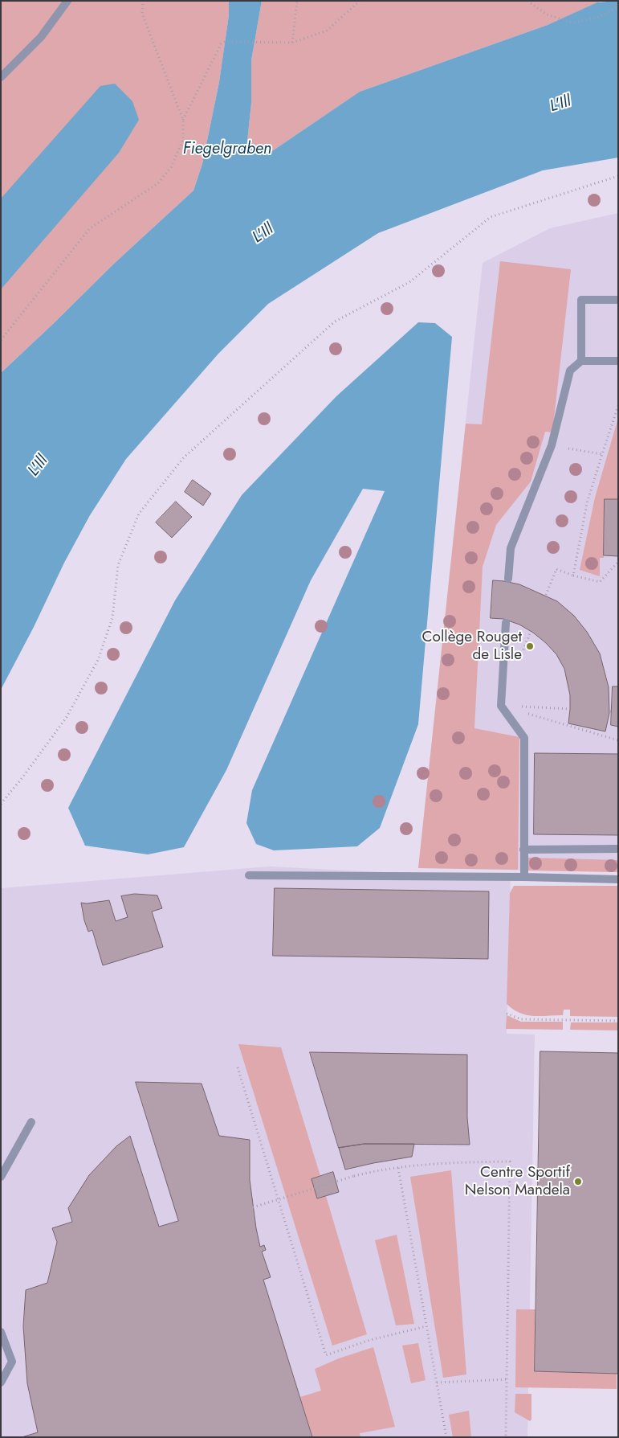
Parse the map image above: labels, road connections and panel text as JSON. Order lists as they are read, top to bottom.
{
  "water": ["L'Ill", "Fiegelgraben"],
  "places": ["Collège Rouget de Lisle", "Centre Sportif Nelson Mandela"]
}
